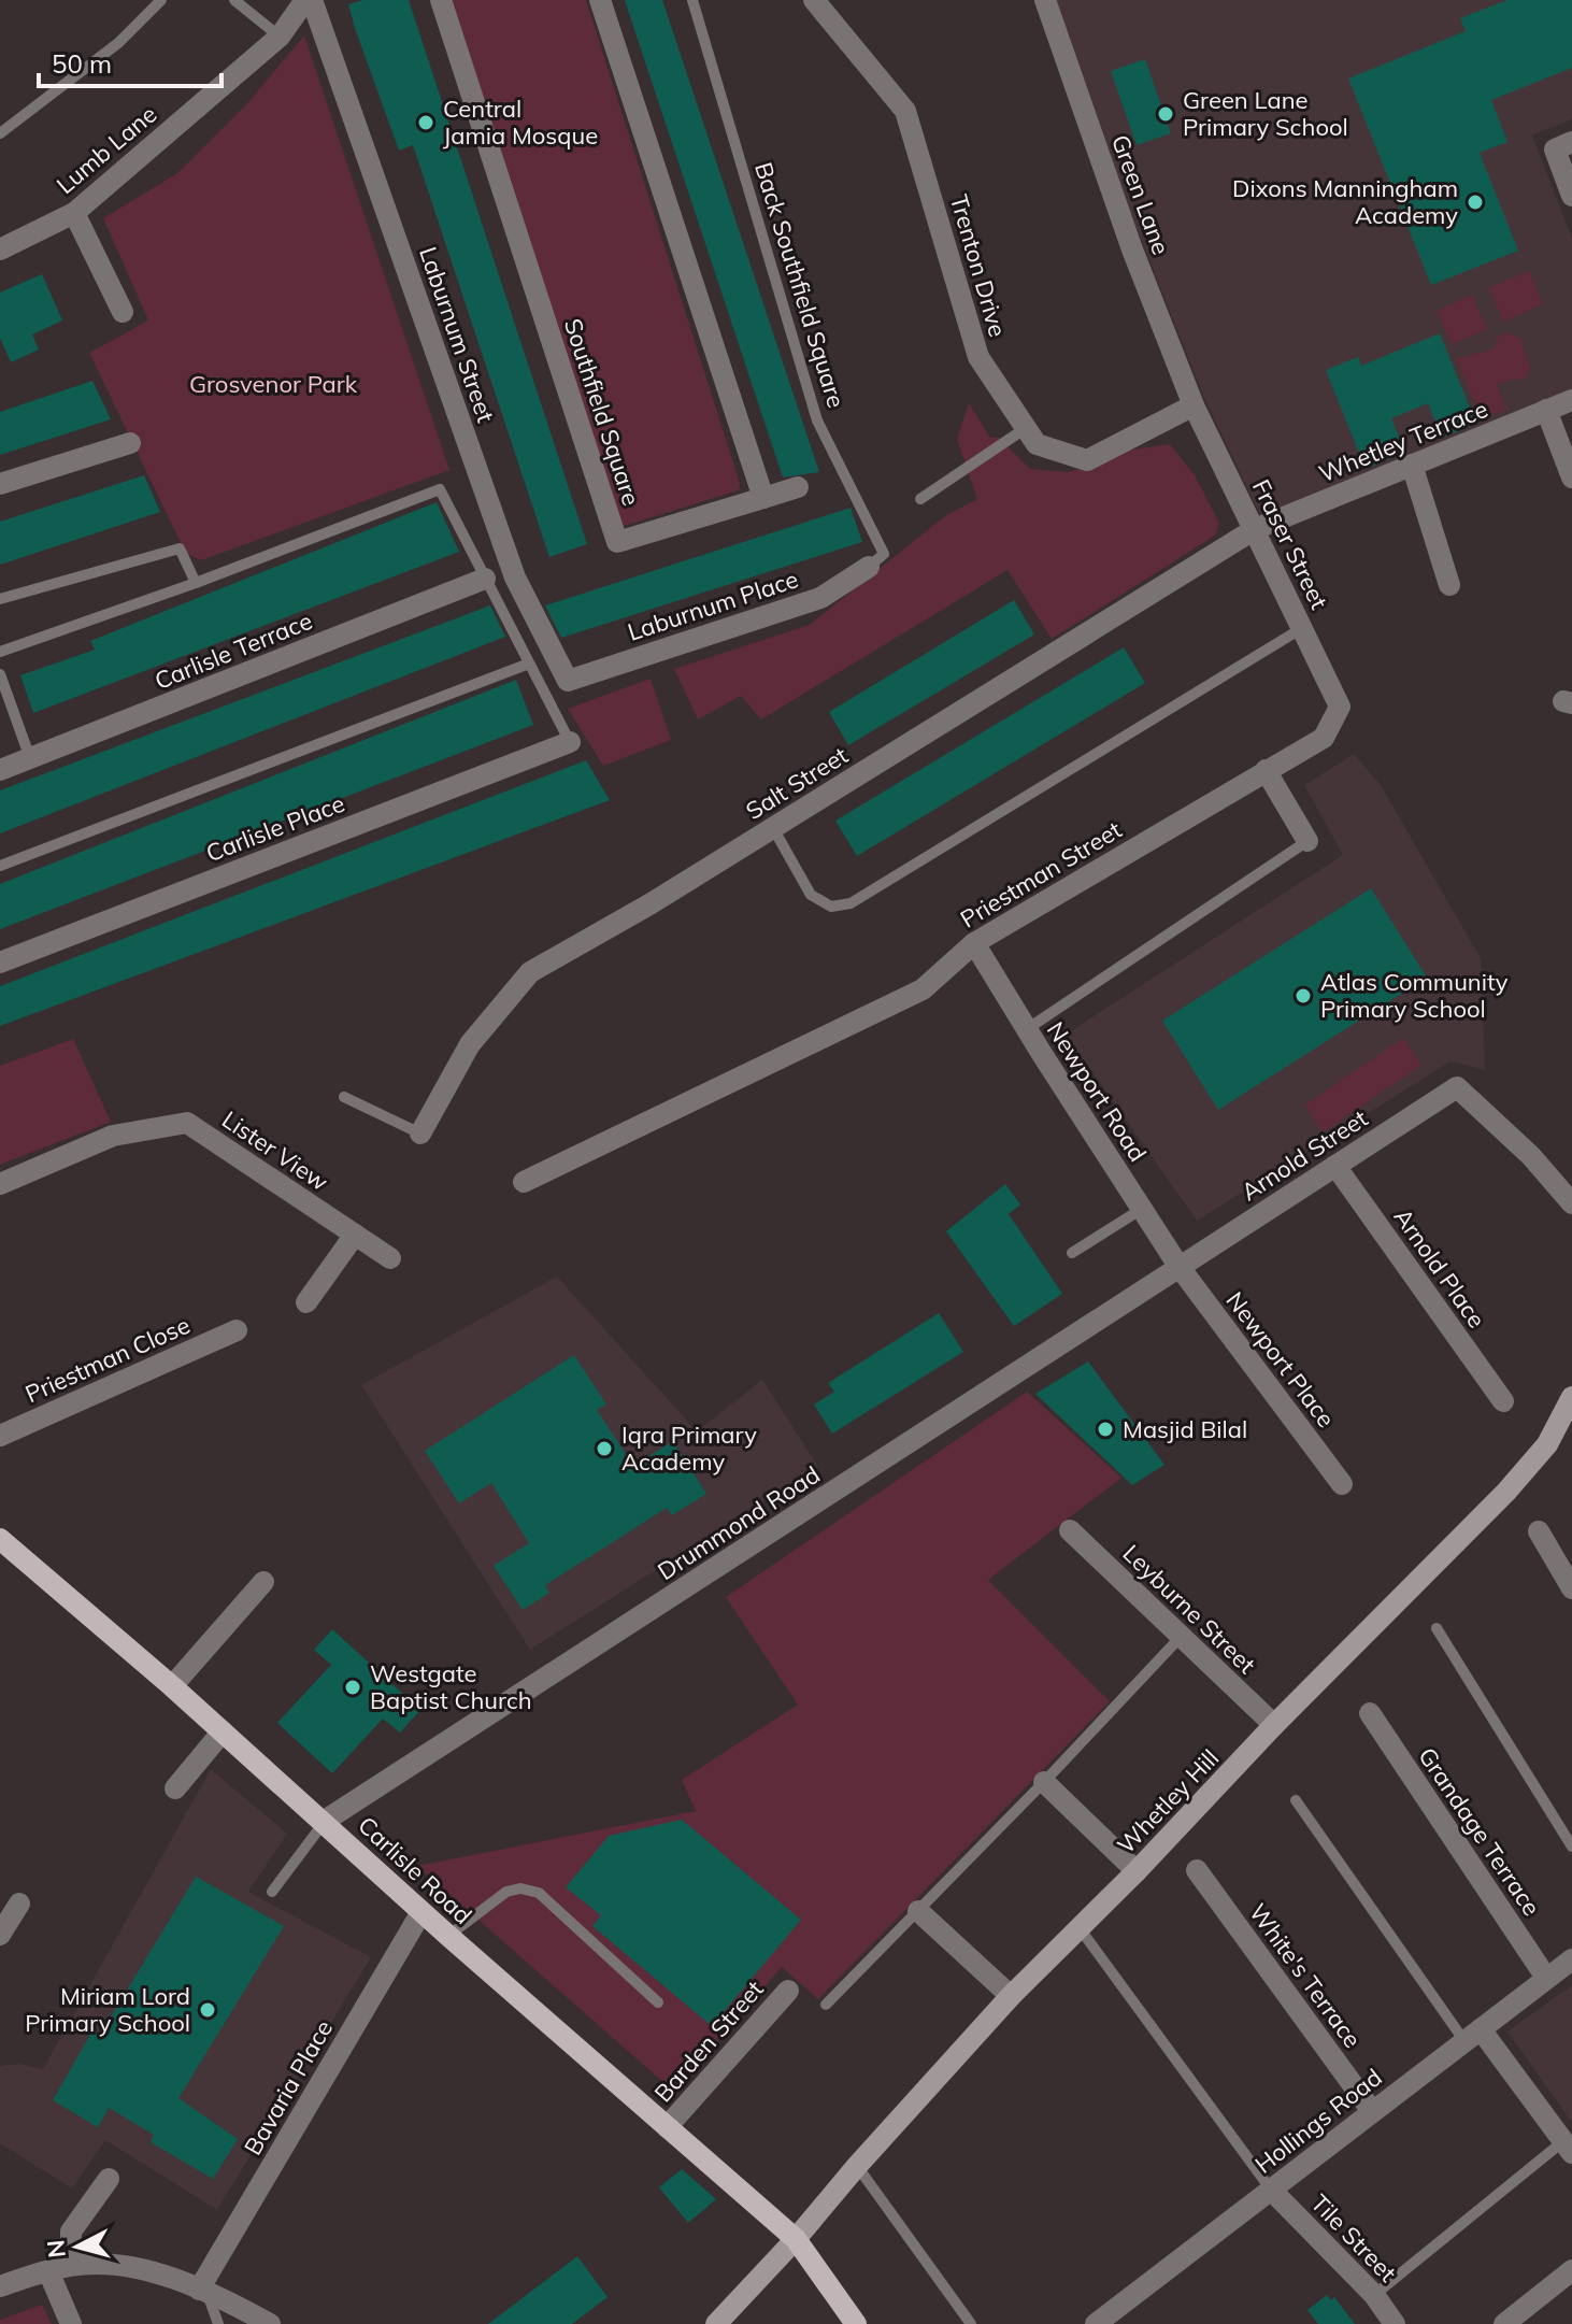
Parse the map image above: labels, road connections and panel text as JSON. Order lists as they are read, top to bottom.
{
  "streets": {
    "main road": ["Whetley Hill", "Carlisle Road"],
    "street": [
      "Lumb Lane",
      "Green Lane",
      "Trenton Drive",
      "Laburnum Street",
      "Southfield Square",
      "Whetley Terrace",
      "Fraser Street",
      "Laburnum Place",
      "Carlisle Terrace",
      "Salt Street",
      "Carlisle Place",
      "Priestman Street",
      "Newport Road",
      "Lister View",
      "Arnold Street",
      "Arnold Place",
      "Priestman Close",
      "Newport Place",
      "Drummond Road",
      "Leyburne Street",
      "Grandage Terrace",
      "White's Terrace",
      "Barden Street",
      "Bavaria Place",
      "Hollings Road",
      "Tile Street"
    ],
    "lane": ["Back Southfield Square"]
  },
  "crossings": [
    ["Lumb Lane", "Laburnum Street"],
    ["Green Lane", "Trenton Drive"],
    ["Green Lane", "Fraser Street"],
    ["Trenton Drive", "Fraser Street"],
    ["Back Southfield Square", "Laburnum Place"],
    ["Laburnum Street", "Laburnum Place"],
    ["Whetley Terrace", "Fraser Street"],
    ["Whetley Terrace", "Salt Street"],
    ["Fraser Street", "Salt Street"],
    ["Fraser Street", "Priestman Street"],
    ["Priestman Street", "Newport Road"],
    ["Newport Road", "Arnold Street"],
    ["Newport Road", "Newport Place"],
    ["Newport Road", "Drummond Road"],
    ["Arnold Street", "Arnold Place"],
    ["Arnold Street", "Newport Place"],
    ["Arnold Street", "Drummond Road"],
    ["Newport Place", "Drummond Road"],
    ["Drummond Road", "Carlisle Road"],
    ["Leyburne Street", "Whetley Hill"],
    ["Whetley Hill", "Carlisle Road"],
    ["Grandage Terrace", "Hollings Road"],
    ["Carlisle Road", "Barden Street"],
    ["Carlisle Road", "Bavaria Place"],
    ["White's Terrace", "Hollings Road"],
    ["Hollings Road", "Tile Street"]
  ],
  "parks": ["Grosvenor Park"],
  "places": [
    "Green Lane Primary School",
    "Central Jamia Mosque",
    "Dixons Manningham Academy",
    "Atlas Community Primary School",
    "Masjid Bilal",
    "Iqra Primary Academy",
    "Westgate Baptist Church",
    "Miriam Lord Primary School"
  ],
  "scale_bar": "50 m",
  "north": "left"
}
